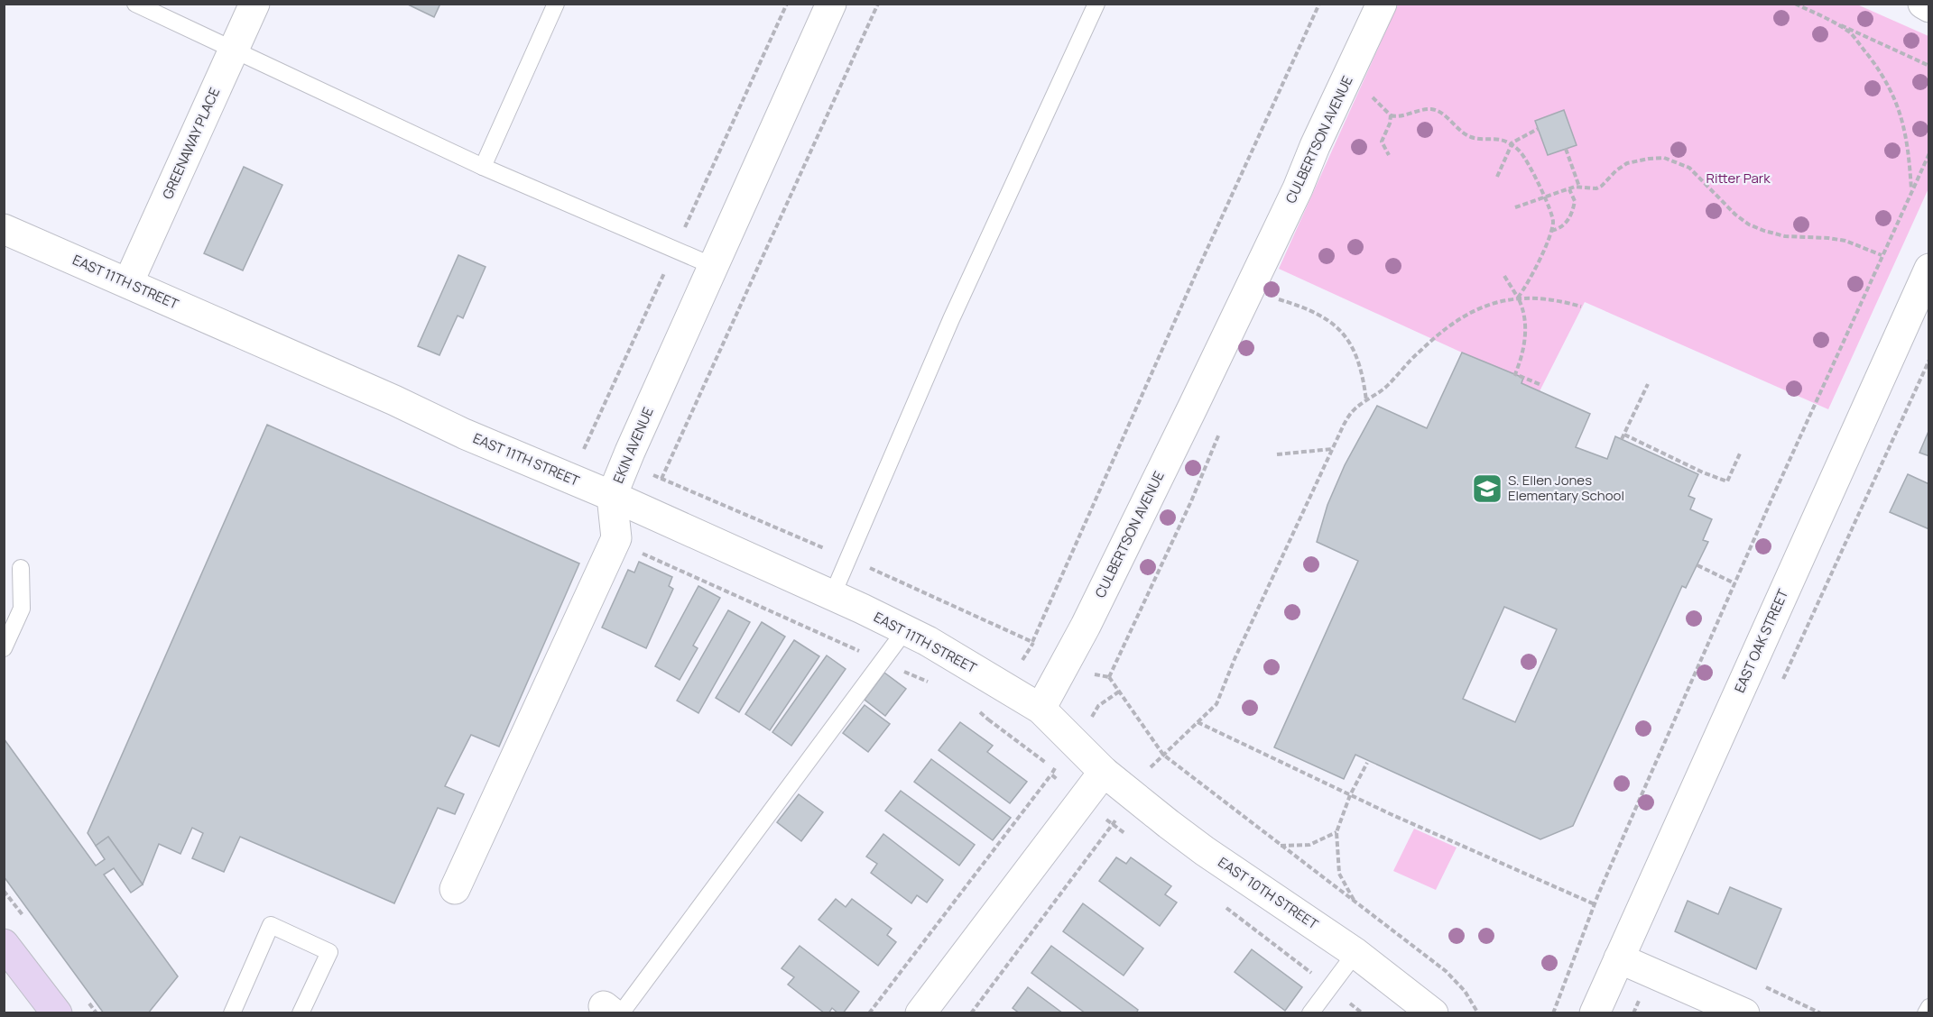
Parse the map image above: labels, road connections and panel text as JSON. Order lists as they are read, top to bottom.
{
  "streets": {
    "street": [
      "CULBERTSON AVENUE",
      "GREENAWAY PLACE",
      "EAST 11TH STREET",
      "EKIN AVENUE",
      "EAST OAK STREET",
      "EAST 10TH STREET"
    ]
  },
  "crossings": [
    ["CULBERTSON AVENUE", "EAST 11TH STREET"],
    ["GREENAWAY PLACE", "EAST 11TH STREET"],
    ["EAST 11TH STREET", "EKIN AVENUE"]
  ],
  "parks": ["Ritter Park"],
  "places": {
    "school or university": ["S. Ellen Jones Elementary School"]
  }
}
